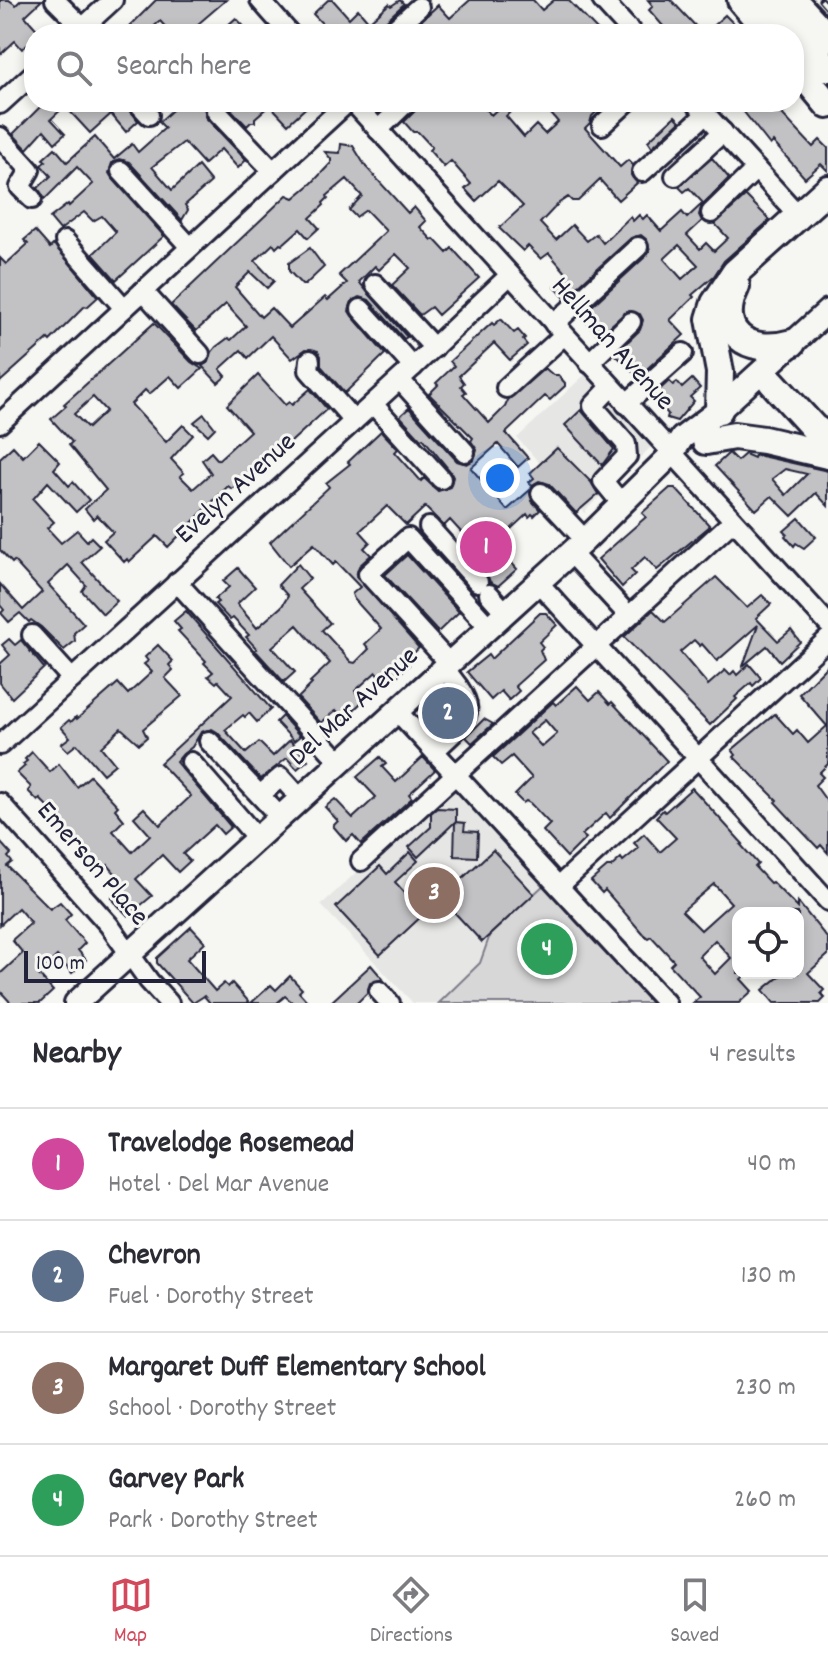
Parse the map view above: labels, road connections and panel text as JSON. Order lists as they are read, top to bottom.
{
  "streets": {
    "main road": ["Del Mar Avenue"],
    "street": ["Hellman Avenue", "Evelyn Avenue", "Emerson Place"]
  },
  "crossings": [
    ["Hellman Avenue", "Evelyn Avenue"],
    ["Hellman Avenue", "Del Mar Avenue"],
    ["Del Mar Avenue", "Emerson Place"]
  ],
  "scale_bar": "100 m",
  "page": {
    "search": "Search here",
    "pins": [
      "1",
      "2",
      "3",
      "4"
    ],
    "scale": "100 m",
    "heading": ["Nearby", "4 results"],
    "list": [
      {
        "mark": "1",
        "name": "Travelodge Rosemead",
        "note": "Hotel · Del Mar Avenue",
        "value": "40 m"
      },
      {
        "mark": "2",
        "name": "Chevron",
        "note": "Fuel · Dorothy Street",
        "value": "130 m"
      },
      {
        "mark": "3",
        "name": "Margaret Duff Elementary School",
        "note": "School · Dorothy Street",
        "value": "230 m"
      },
      {
        "mark": "4",
        "name": "Garvey Park",
        "note": "Park · Dorothy Street",
        "value": "260 m"
      }
    ],
    "nav": ["Map", "Directions", "Saved"]
  }
}
